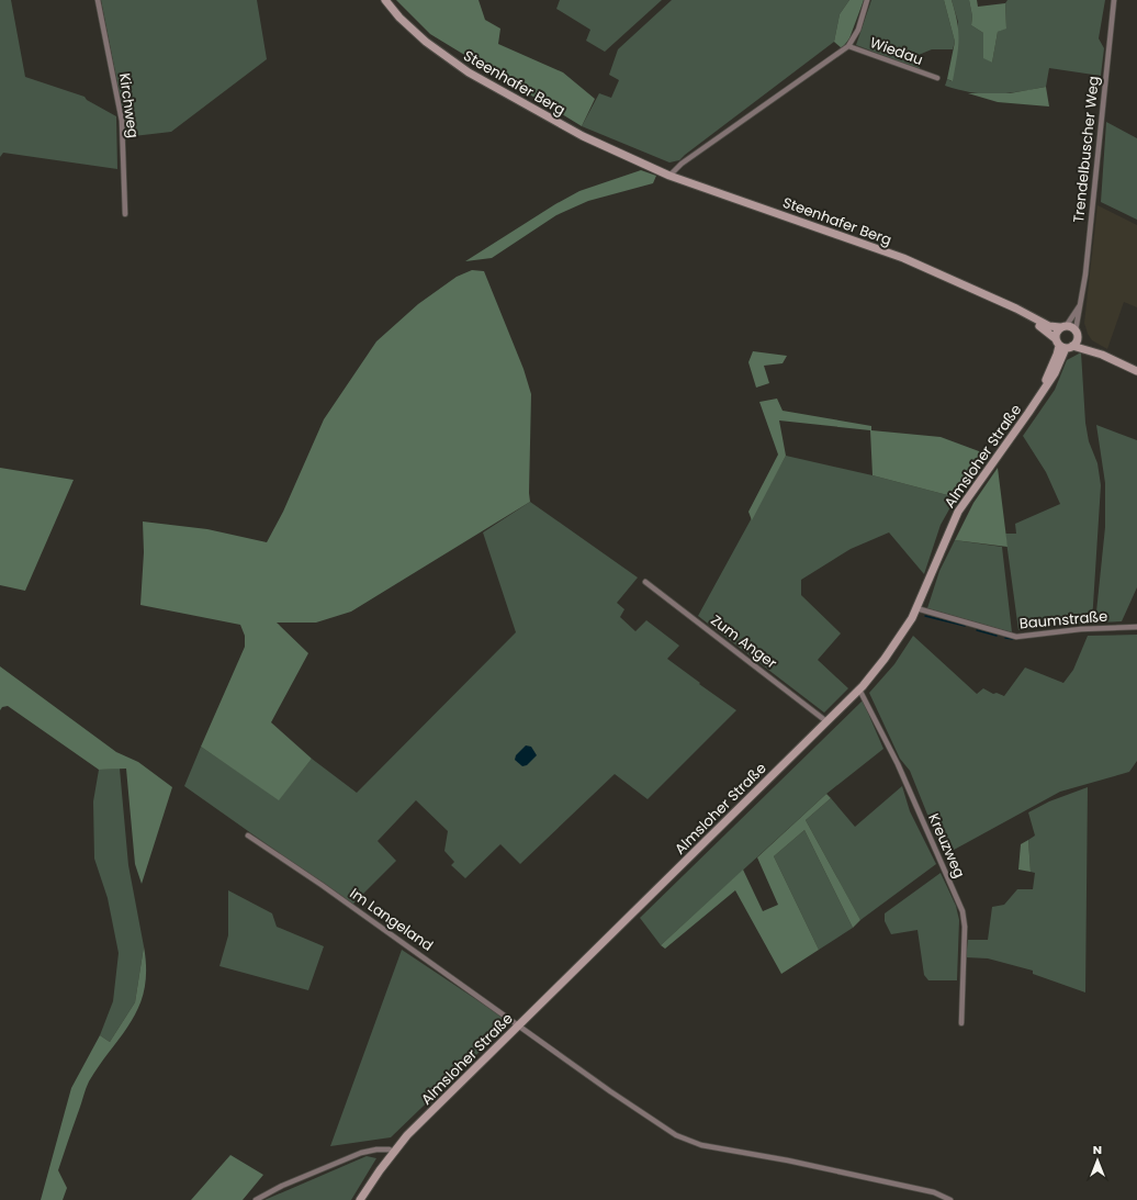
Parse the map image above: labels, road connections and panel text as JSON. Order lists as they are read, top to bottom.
{
  "streets": {
    "street": [
      "Wiedau",
      "Steenhafer Berg",
      "Kirchweg",
      "Trendelbuscher Weg",
      "Almsloher Straße",
      "Baumstraße",
      "Zum Anger",
      "Kreuzweg",
      "Im Langeland"
    ]
  },
  "crossings": [
    ["Steenhafer Berg", "Trendelbuscher Weg"],
    ["Steenhafer Berg", "Almsloher Straße"],
    ["Almsloher Straße", "Baumstraße"],
    ["Almsloher Straße", "Zum Anger"],
    ["Almsloher Straße", "Kreuzweg"],
    ["Almsloher Straße", "Im Langeland"]
  ],
  "north": "top"
}
